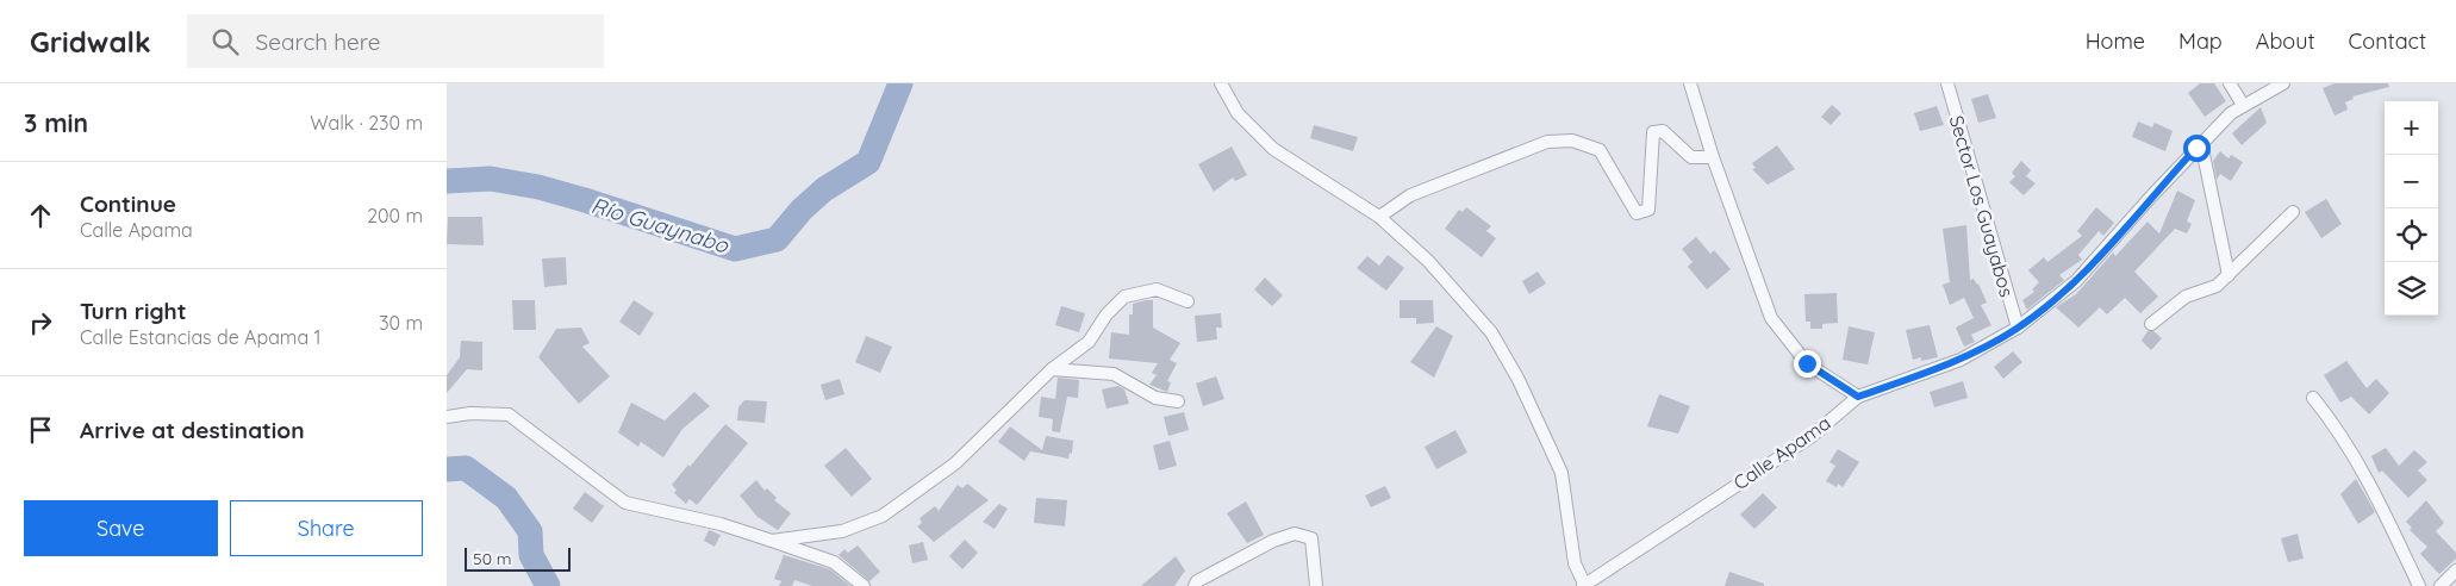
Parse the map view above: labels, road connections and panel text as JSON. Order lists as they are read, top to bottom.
{
  "streets": {
    "street": ["Sector Los Guayabos", "Calle Apama"]
  },
  "crossings": [
    ["Sector Los Guayabos", "Calle Apama"]
  ],
  "water": ["Río Guaynabo"],
  "scale_bar": "50 m",
  "page": {
    "header": "Gridwalk",
    "search": "Search here",
    "nav": [
      "Home",
      "Map",
      "About",
      "Contact"
    ],
    "heading": ["3 min", "Walk · 230 m"],
    "map_buttons": ["+", "−"],
    "list": [
      ["Continue", "Calle Apama", "200 m"],
      ["Turn right", "Calle Estancias de Apama 1", "30 m"],
      "Arrive at destination"
    ],
    "buttons": ["Save", "Share"],
    "scale": "50 m"
  }
}
